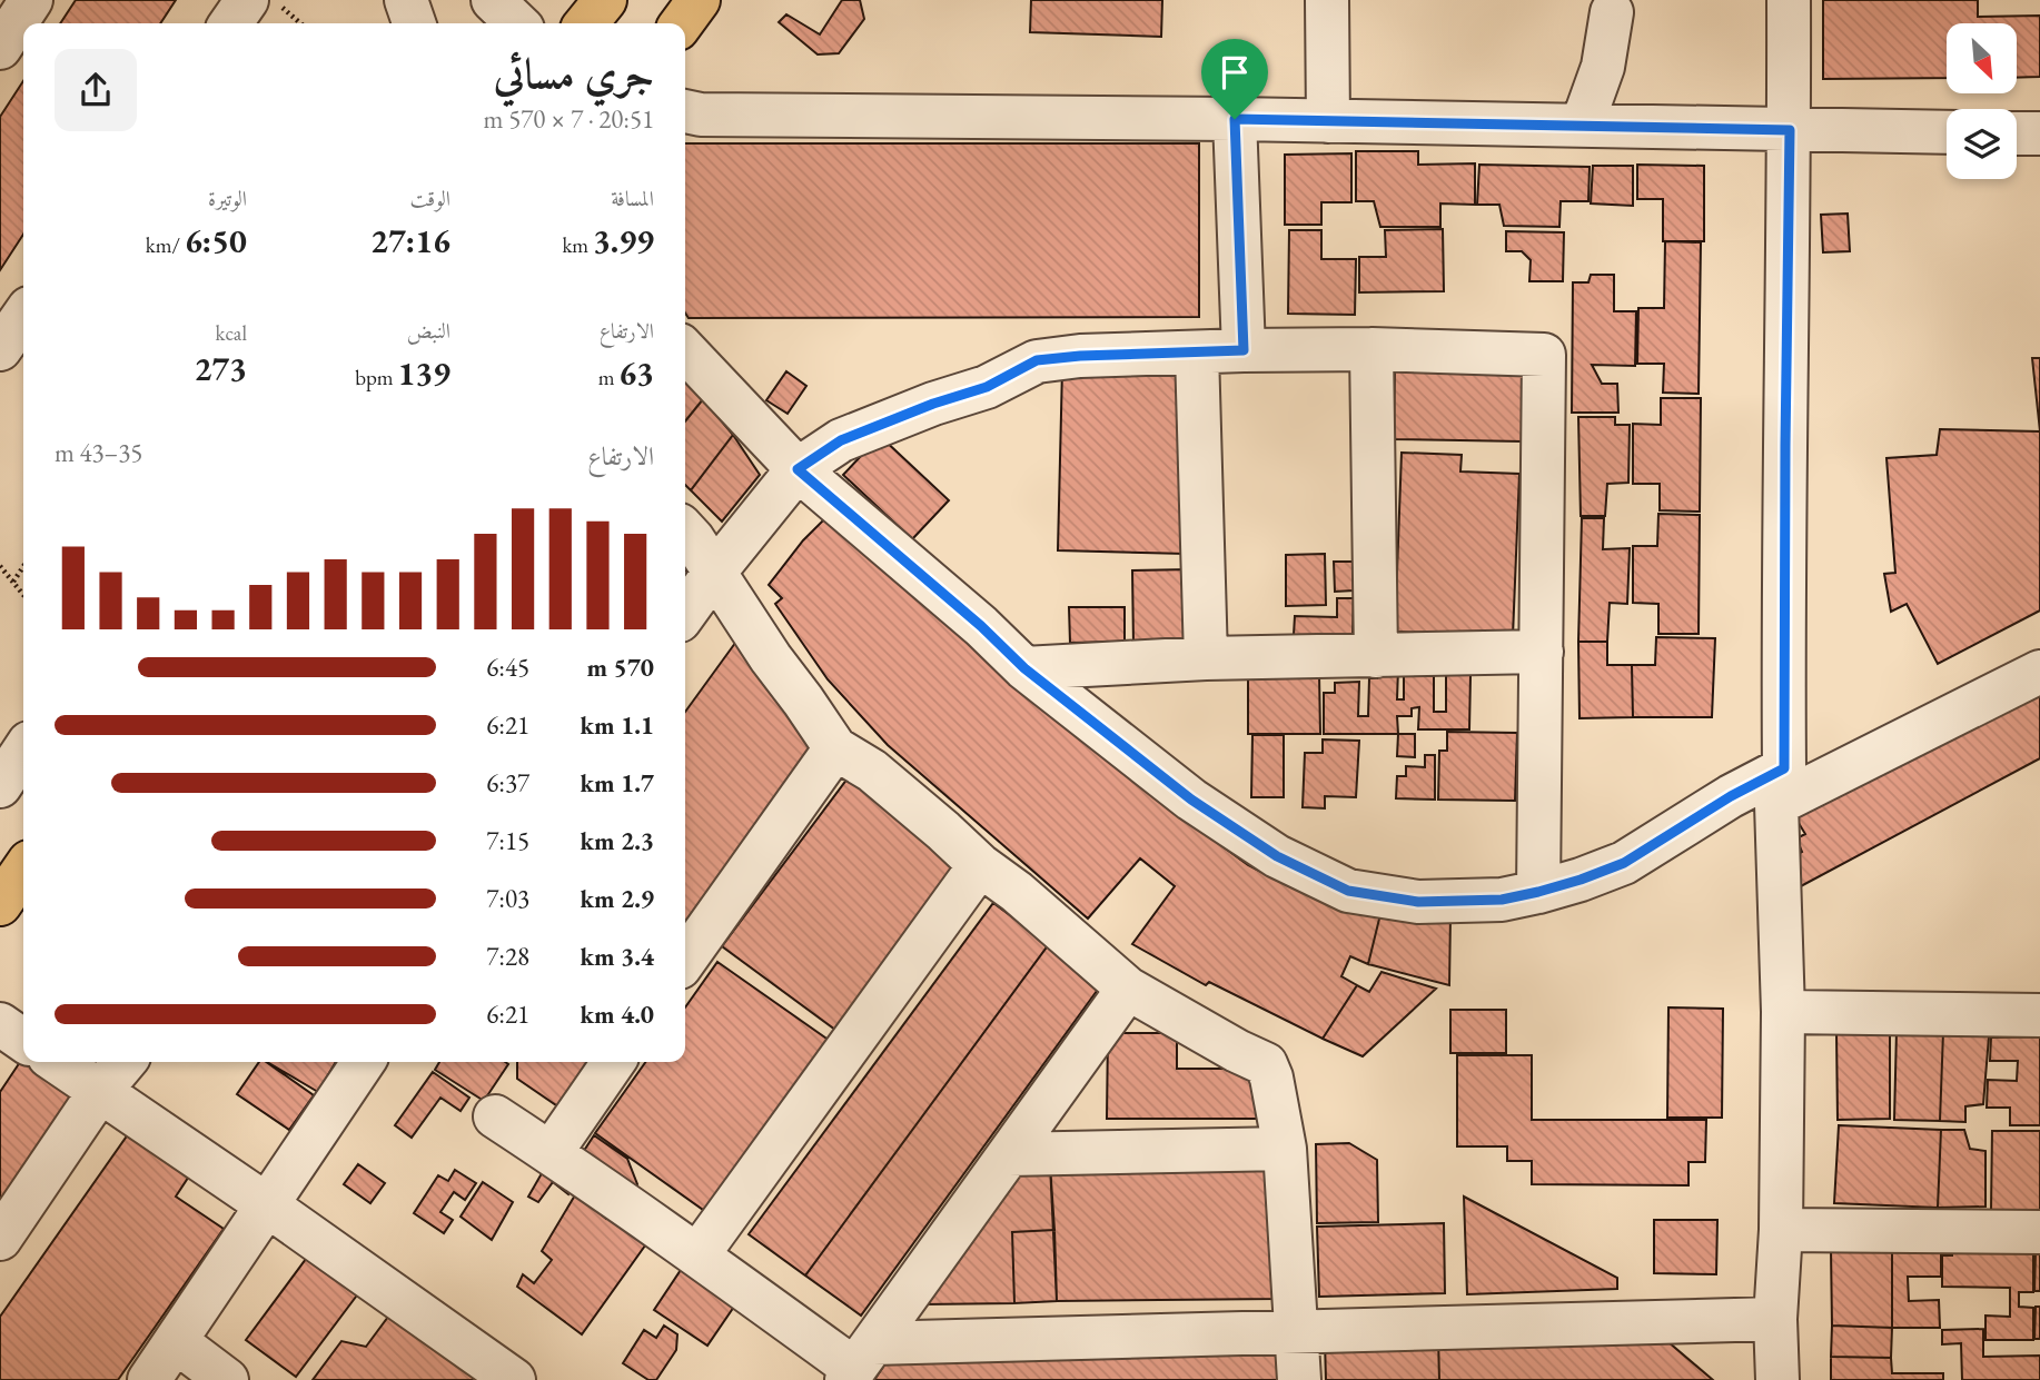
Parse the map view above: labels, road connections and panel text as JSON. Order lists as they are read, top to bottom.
{
  "north": "bottom right",
  "page": {
    "heading": ["جري مسائي", "20:51 · 7 × 570 m"],
    "stats": [
      ["المسافة", "3.99 km"],
      ["الوقت", "27:16"],
      ["الوتيرة", "6:50 /km"],
      ["الارتفاع", "63 m"],
      ["النبض", "139 bpm"],
      ["kcal", "273"]
    ],
    "chart": ["الارتفاع", "35–43 m"],
    "list": [
      {
        "name": "570 m",
        "note": "6:45"
      },
      {
        "name": "1.1 km",
        "note": "6:21"
      },
      {
        "name": "1.7 km",
        "note": "6:37"
      },
      {
        "name": "2.3 km",
        "note": "7:15"
      },
      {
        "name": "2.9 km",
        "note": "7:03"
      },
      {
        "name": "3.4 km",
        "note": "7:28"
      },
      {
        "name": "4.0 km",
        "note": "6:21"
      }
    ]
  }
}
